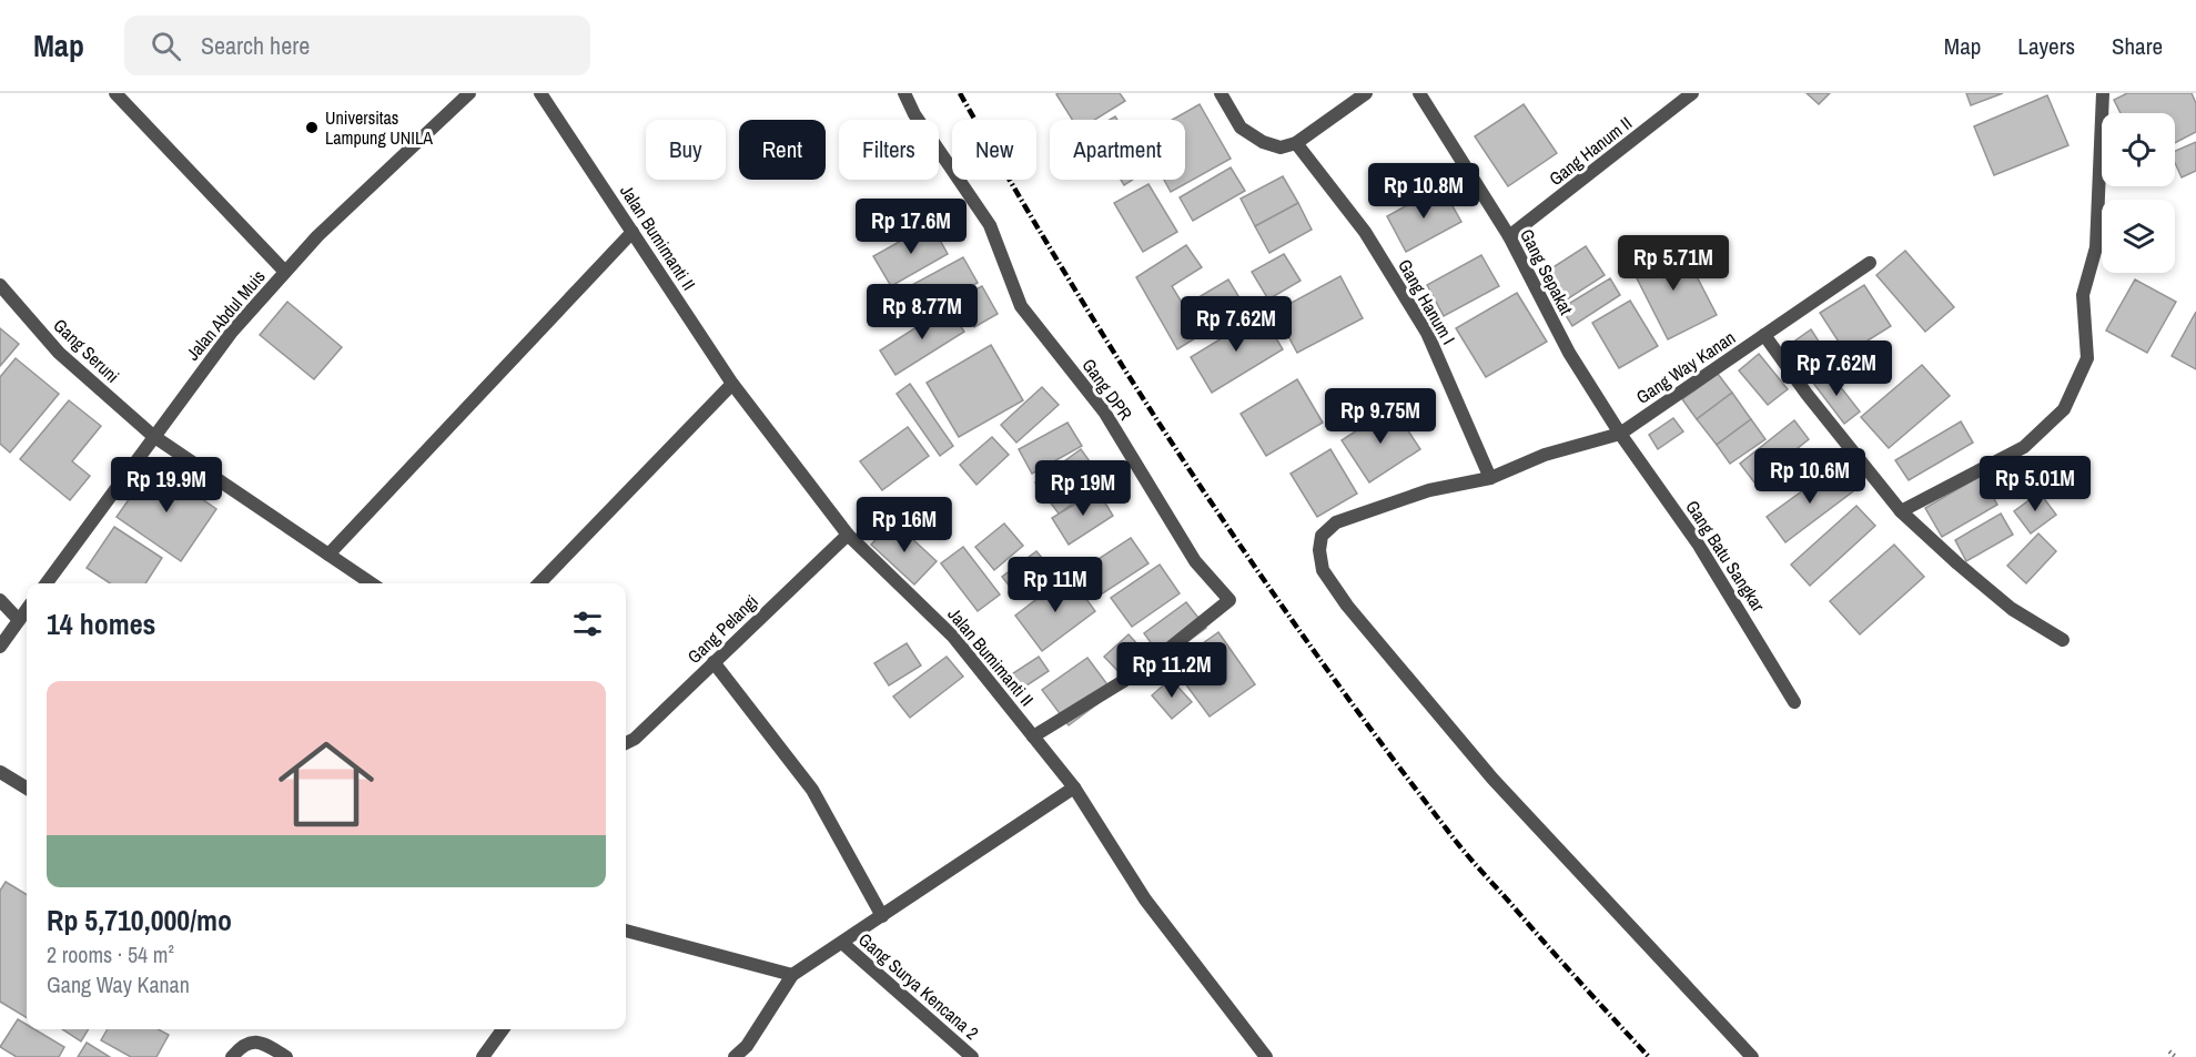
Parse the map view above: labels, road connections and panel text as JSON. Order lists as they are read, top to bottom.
{
  "streets": {
    "street": [
      "Gang Hanum II",
      "Jalan Bumimanti II",
      "Gang Sepakat",
      "Gang Hanum I",
      "Jalan Abdul Muis",
      "Gang Seruni",
      "Gang Way Kanan",
      "Gang DPR",
      "Gang Batu Sangkar",
      "Gang Pelangi",
      "Gang Surya Kencana 2"
    ]
  },
  "crossings": [
    ["Gang Hanum II", "Gang Sepakat"],
    ["Jalan Bumimanti II", "Gang DPR"],
    ["Jalan Bumimanti II", "Gang Pelangi"],
    ["Gang Sepakat", "Gang Way Kanan"],
    ["Gang Sepakat", "Gang Batu Sangkar"],
    ["Gang Hanum I", "Gang Way Kanan"],
    ["Jalan Abdul Muis", "Gang Seruni"],
    ["Gang Way Kanan", "Gang Batu Sangkar"]
  ],
  "places": ["Universitas Lampung UNILA"],
  "page": {
    "header": "Map",
    "search": "Search here",
    "nav": ["Map", "Layers", "Share"],
    "chip": [
      "Buy",
      "Rent",
      "Filters",
      "New",
      "Apartment"
    ],
    "price": [
      "Rp 10.8M",
      "Rp 17.6M",
      "Rp 5.71M",
      "Rp 8.77M",
      "Rp 7.62M",
      "Rp 7.62M",
      "Rp 9.75M",
      "Rp 10.6M",
      "Rp 5.01M",
      "Rp 19.9M",
      "Rp 19M",
      "Rp 16M",
      "Rp 11M",
      "Rp 11.2M"
    ],
    "heading": "14 homes",
    "list": [
      {
        "name": "Rp 5,710,000/mo",
        "note": "2 rooms · 54 m² · Gang Way Kanan"
      }
    ]
  }
}
